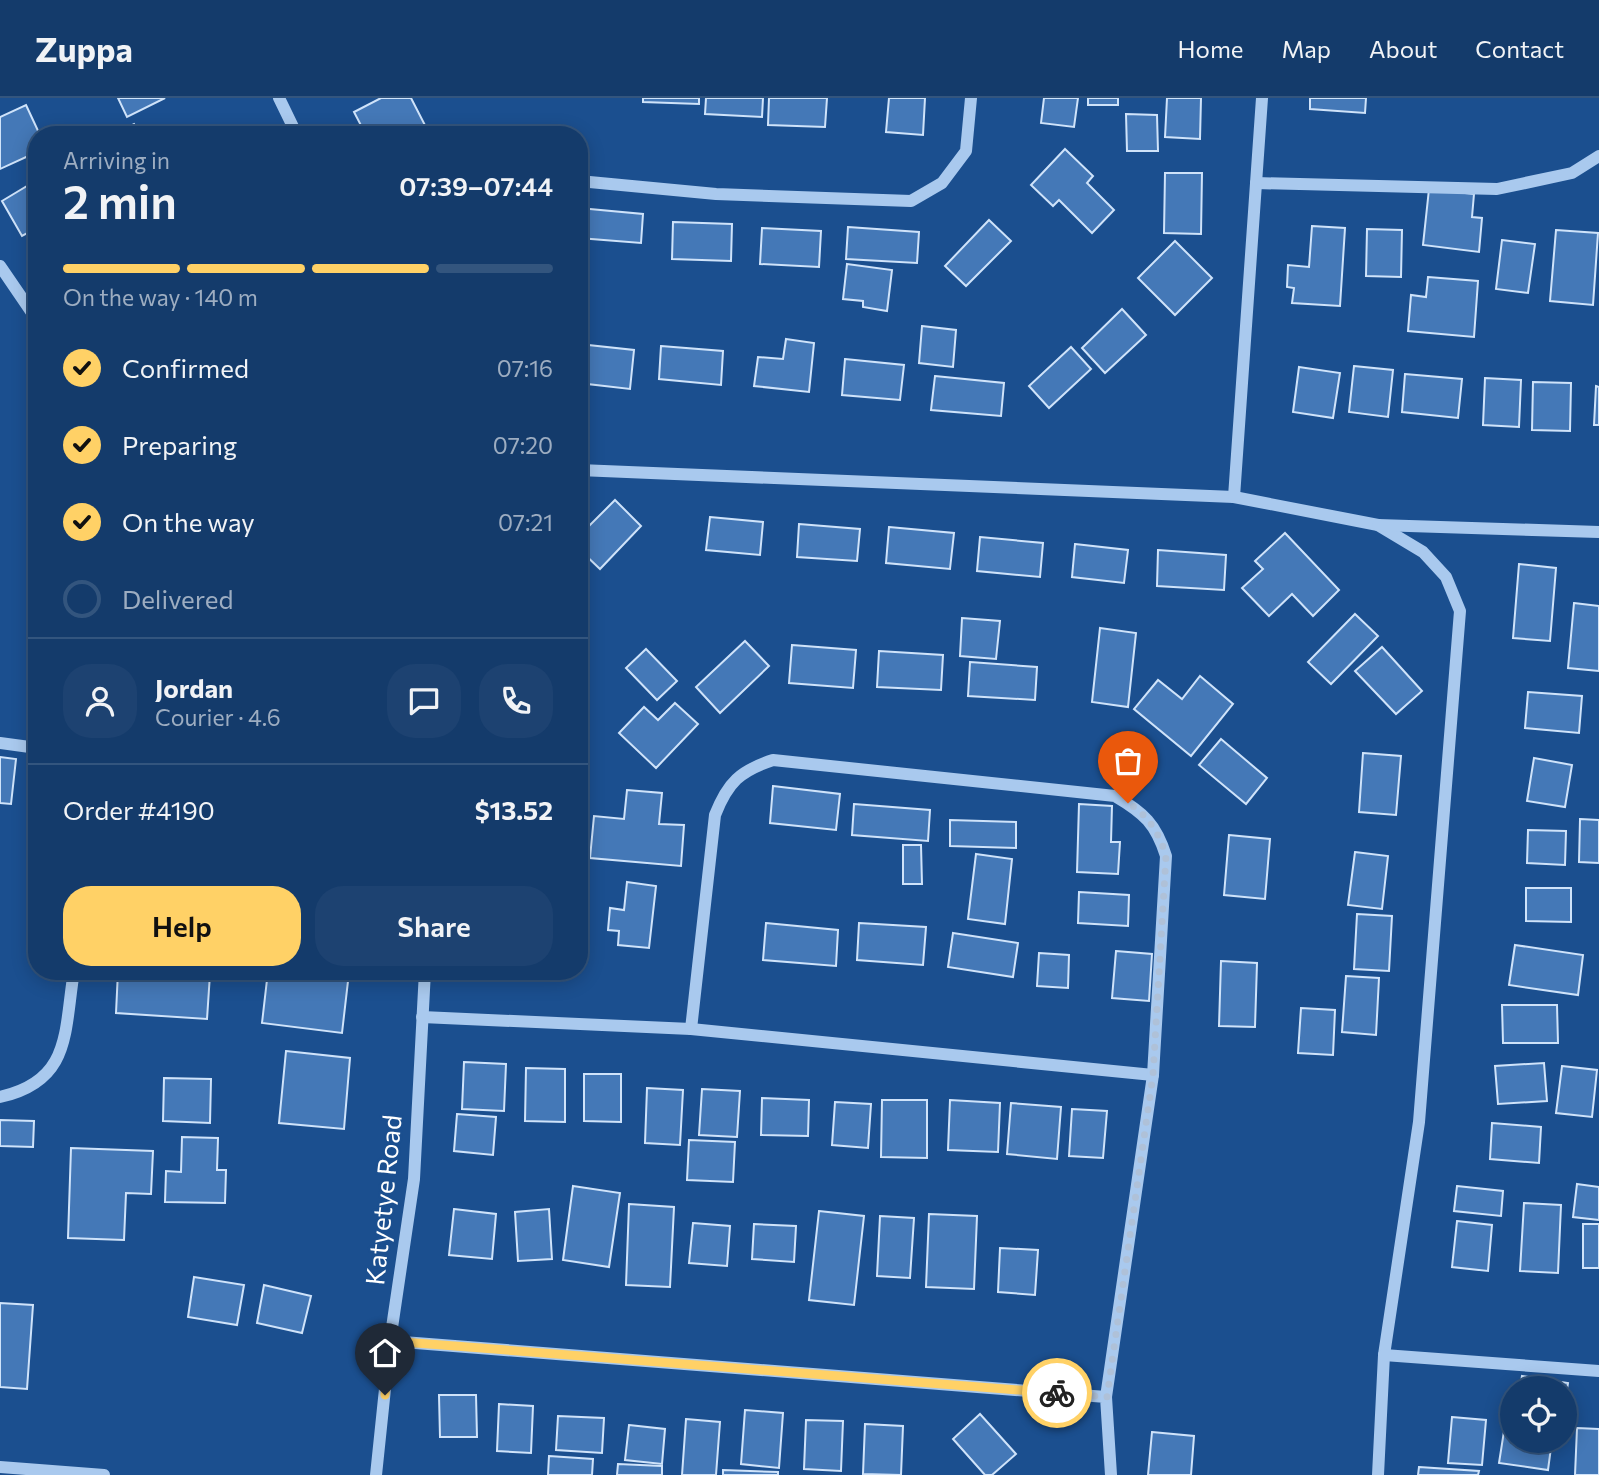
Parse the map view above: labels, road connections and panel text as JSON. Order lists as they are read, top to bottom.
{
  "streets": {
    "street": ["Katyetye Road"]
  },
  "page": {
    "header": "Zuppa",
    "nav": [
      "Home",
      "Map",
      "About",
      "Contact"
    ],
    "heading": ["2 min", "Arriving in", "07:39–07:44"],
    "panel": [
      "Jordan",
      "Courier · 4.6",
      "Order #4190",
      "$13.52"
    ],
    "bar": "On the way · 140 m",
    "list": [
      ["Confirmed", "07:16"],
      ["Preparing", "07:20"],
      ["On the way", "07:21"],
      "Delivered"
    ],
    "buttons": ["Help", "Share"]
  }
}
